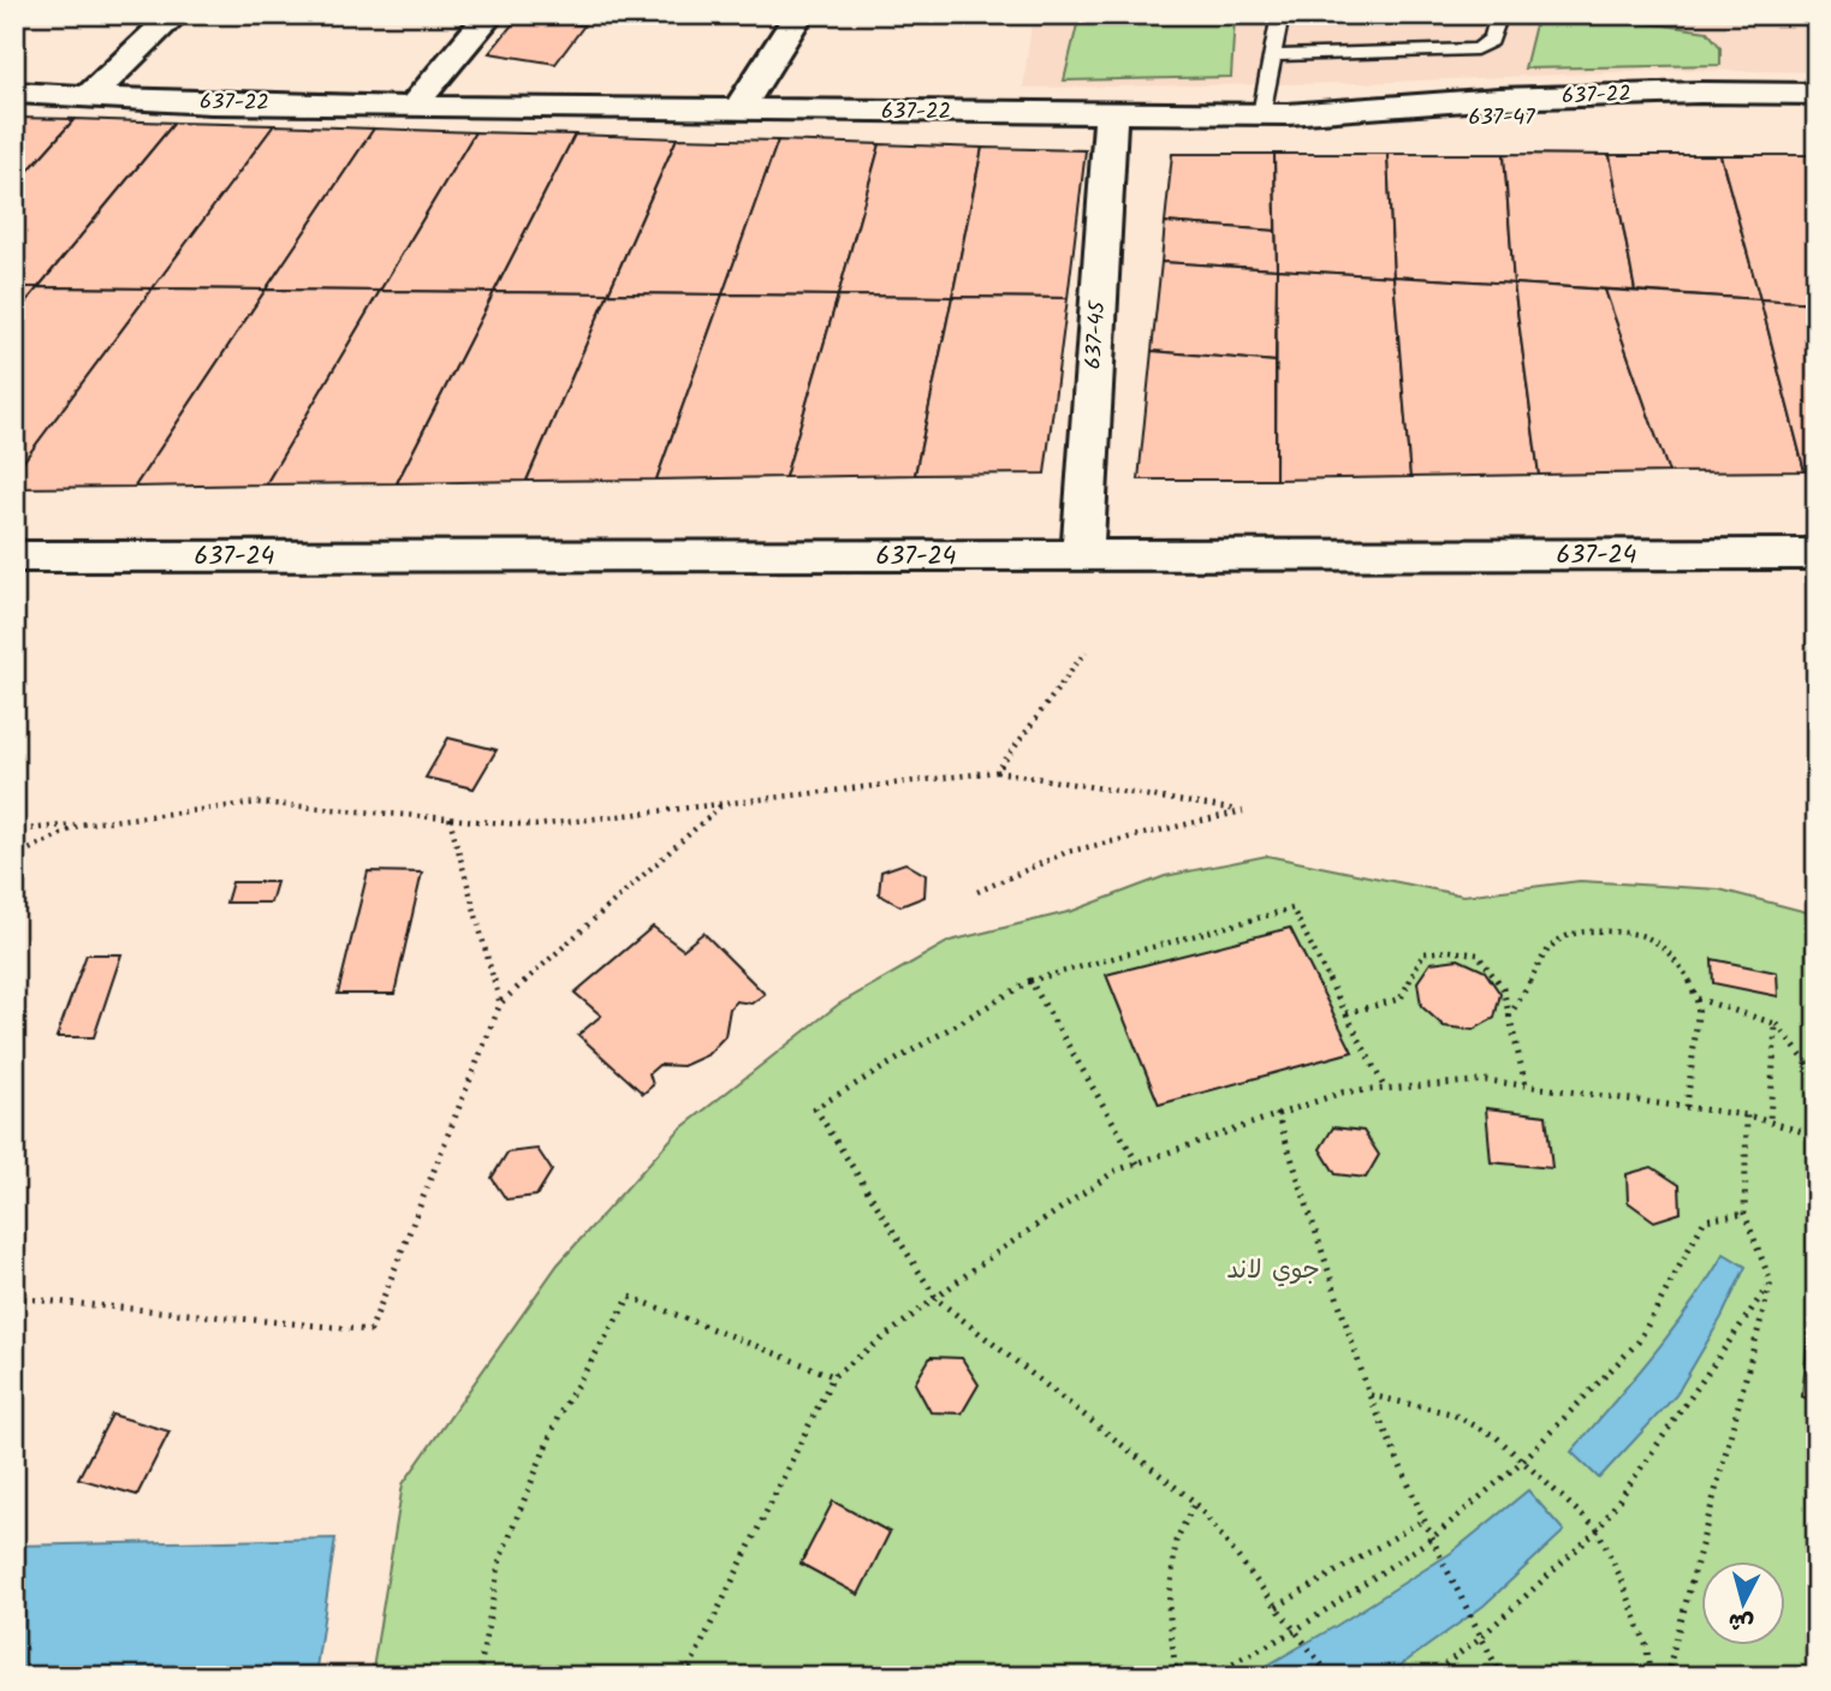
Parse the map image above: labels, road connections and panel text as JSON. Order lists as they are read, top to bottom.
{
  "streets": {
    "street": [
      "637-22",
      "637-47",
      "637-45",
      "637-24"
    ]
  },
  "crossings": [
    ["637-22", "637-47"],
    ["637-22", "637-45"],
    ["637-45", "637-24"]
  ],
  "parks": ["جوي لاند"],
  "north": "bottom"
}
